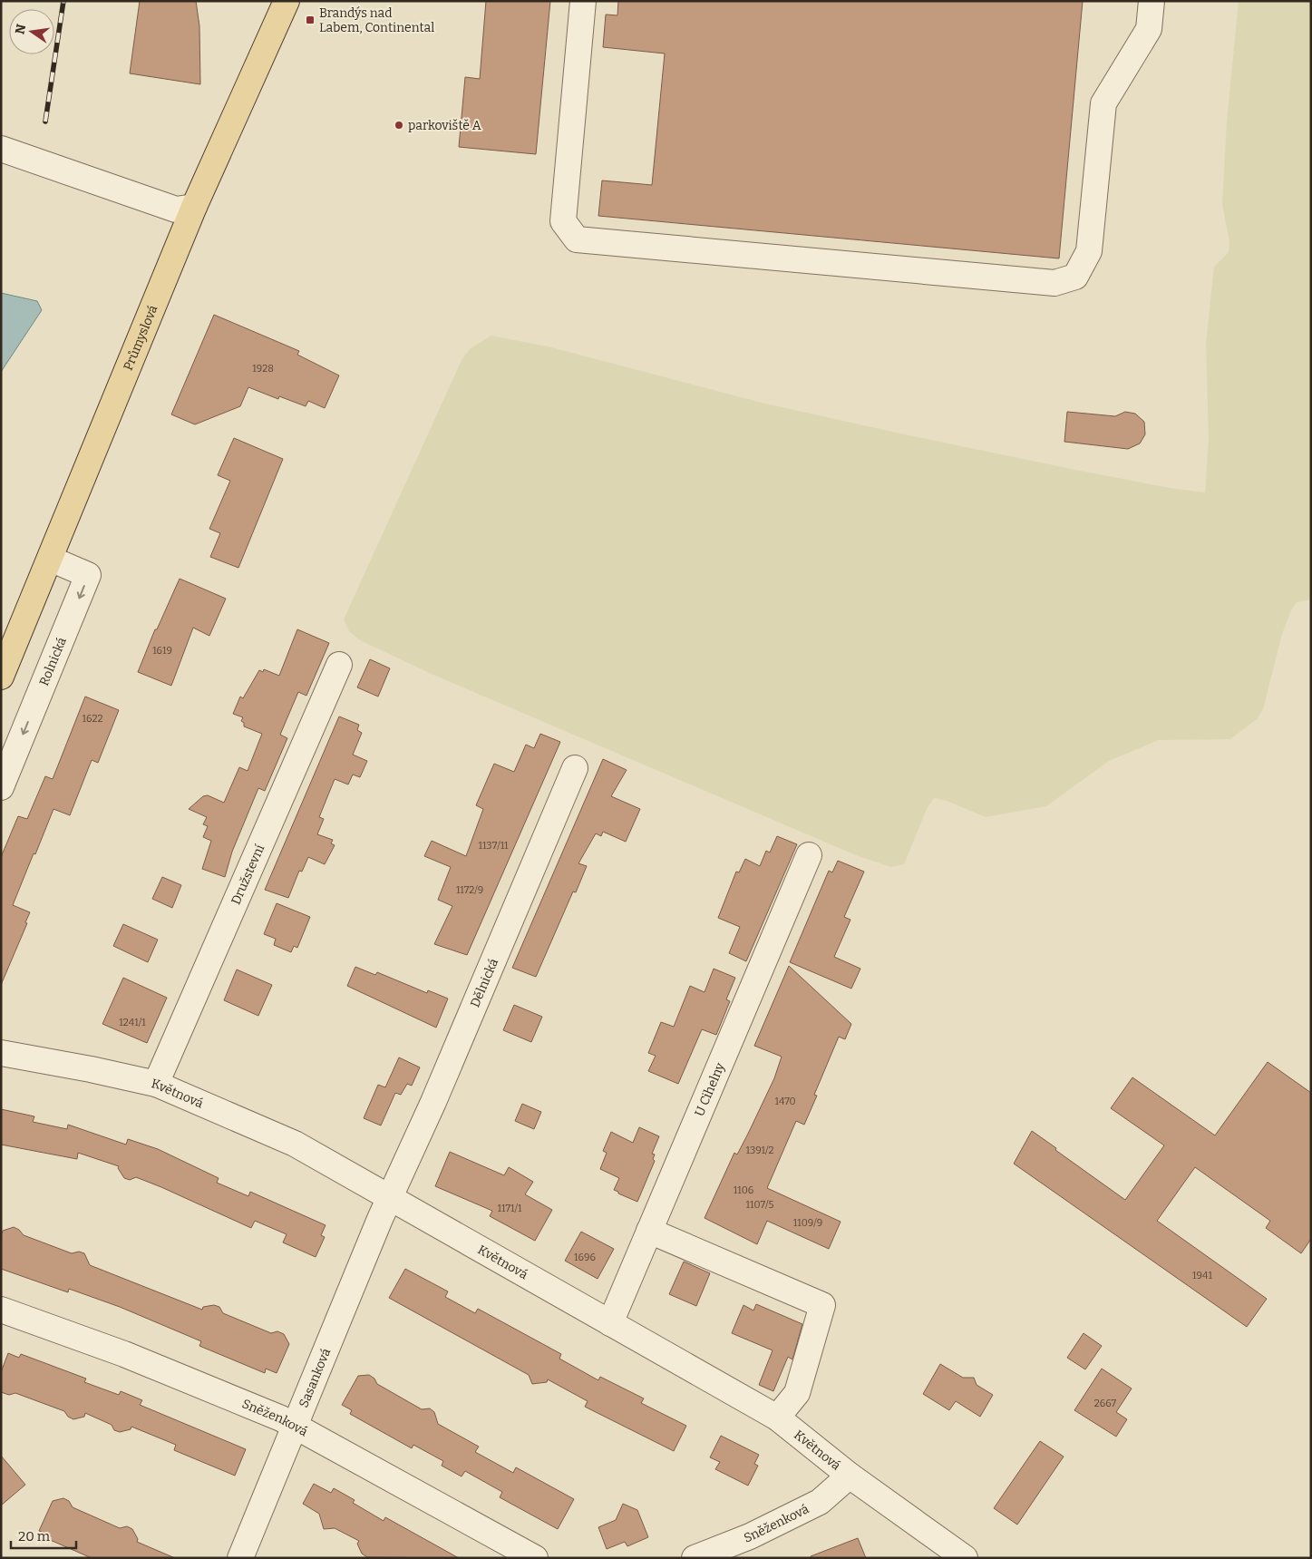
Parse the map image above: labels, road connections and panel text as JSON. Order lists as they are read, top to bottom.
{
  "streets": {
    "main road": ["Průmyslová"],
    "street": [
      "Rolnická",
      "Družstevní",
      "Dělnická",
      "U Cihelny",
      "Květnová",
      "Sasanková",
      "Sněženková"
    ]
  },
  "crossings": [
    ["Průmyslová", "Rolnická"],
    ["Družstevní", "Květnová"],
    ["Dělnická", "Květnová"],
    ["Dělnická", "Sasanková"],
    ["U Cihelny", "Květnová"],
    ["Květnová", "Sasanková"],
    ["Květnová", "Sněženková"],
    ["Sasanková", "Sněženková"]
  ],
  "one_way": ["Rolnická"],
  "places": {
    "transit": ["Brandýs nad Labem, Continental"],
    "other": ["parkoviště A"]
  },
  "house_numbers": [
    "1928",
    "1619",
    "1622",
    "1137/11",
    "1172/9",
    "1241/1",
    "1470",
    "1391/2",
    "1106",
    "1107/5",
    "1171/1",
    "1109/9",
    "1696",
    "1941",
    "2667"
  ],
  "scale_bar": "20 m",
  "north": "left"
}
